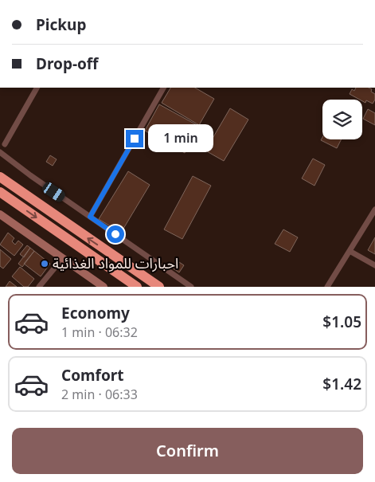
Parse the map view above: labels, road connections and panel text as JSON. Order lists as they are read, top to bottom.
{
  "places": ["احبارات للمواد الغذائية"],
  "page": {
    "banner": ["Pickup", "Drop-off"],
    "bubble": "1 min",
    "list": [
      {
        "name": "Economy",
        "note": "1 min · 06:32",
        "value": "$1.05"
      },
      {
        "name": "Comfort",
        "note": "2 min · 06:33",
        "value": "$1.42"
      }
    ],
    "buttons": "Confirm"
  }
}
